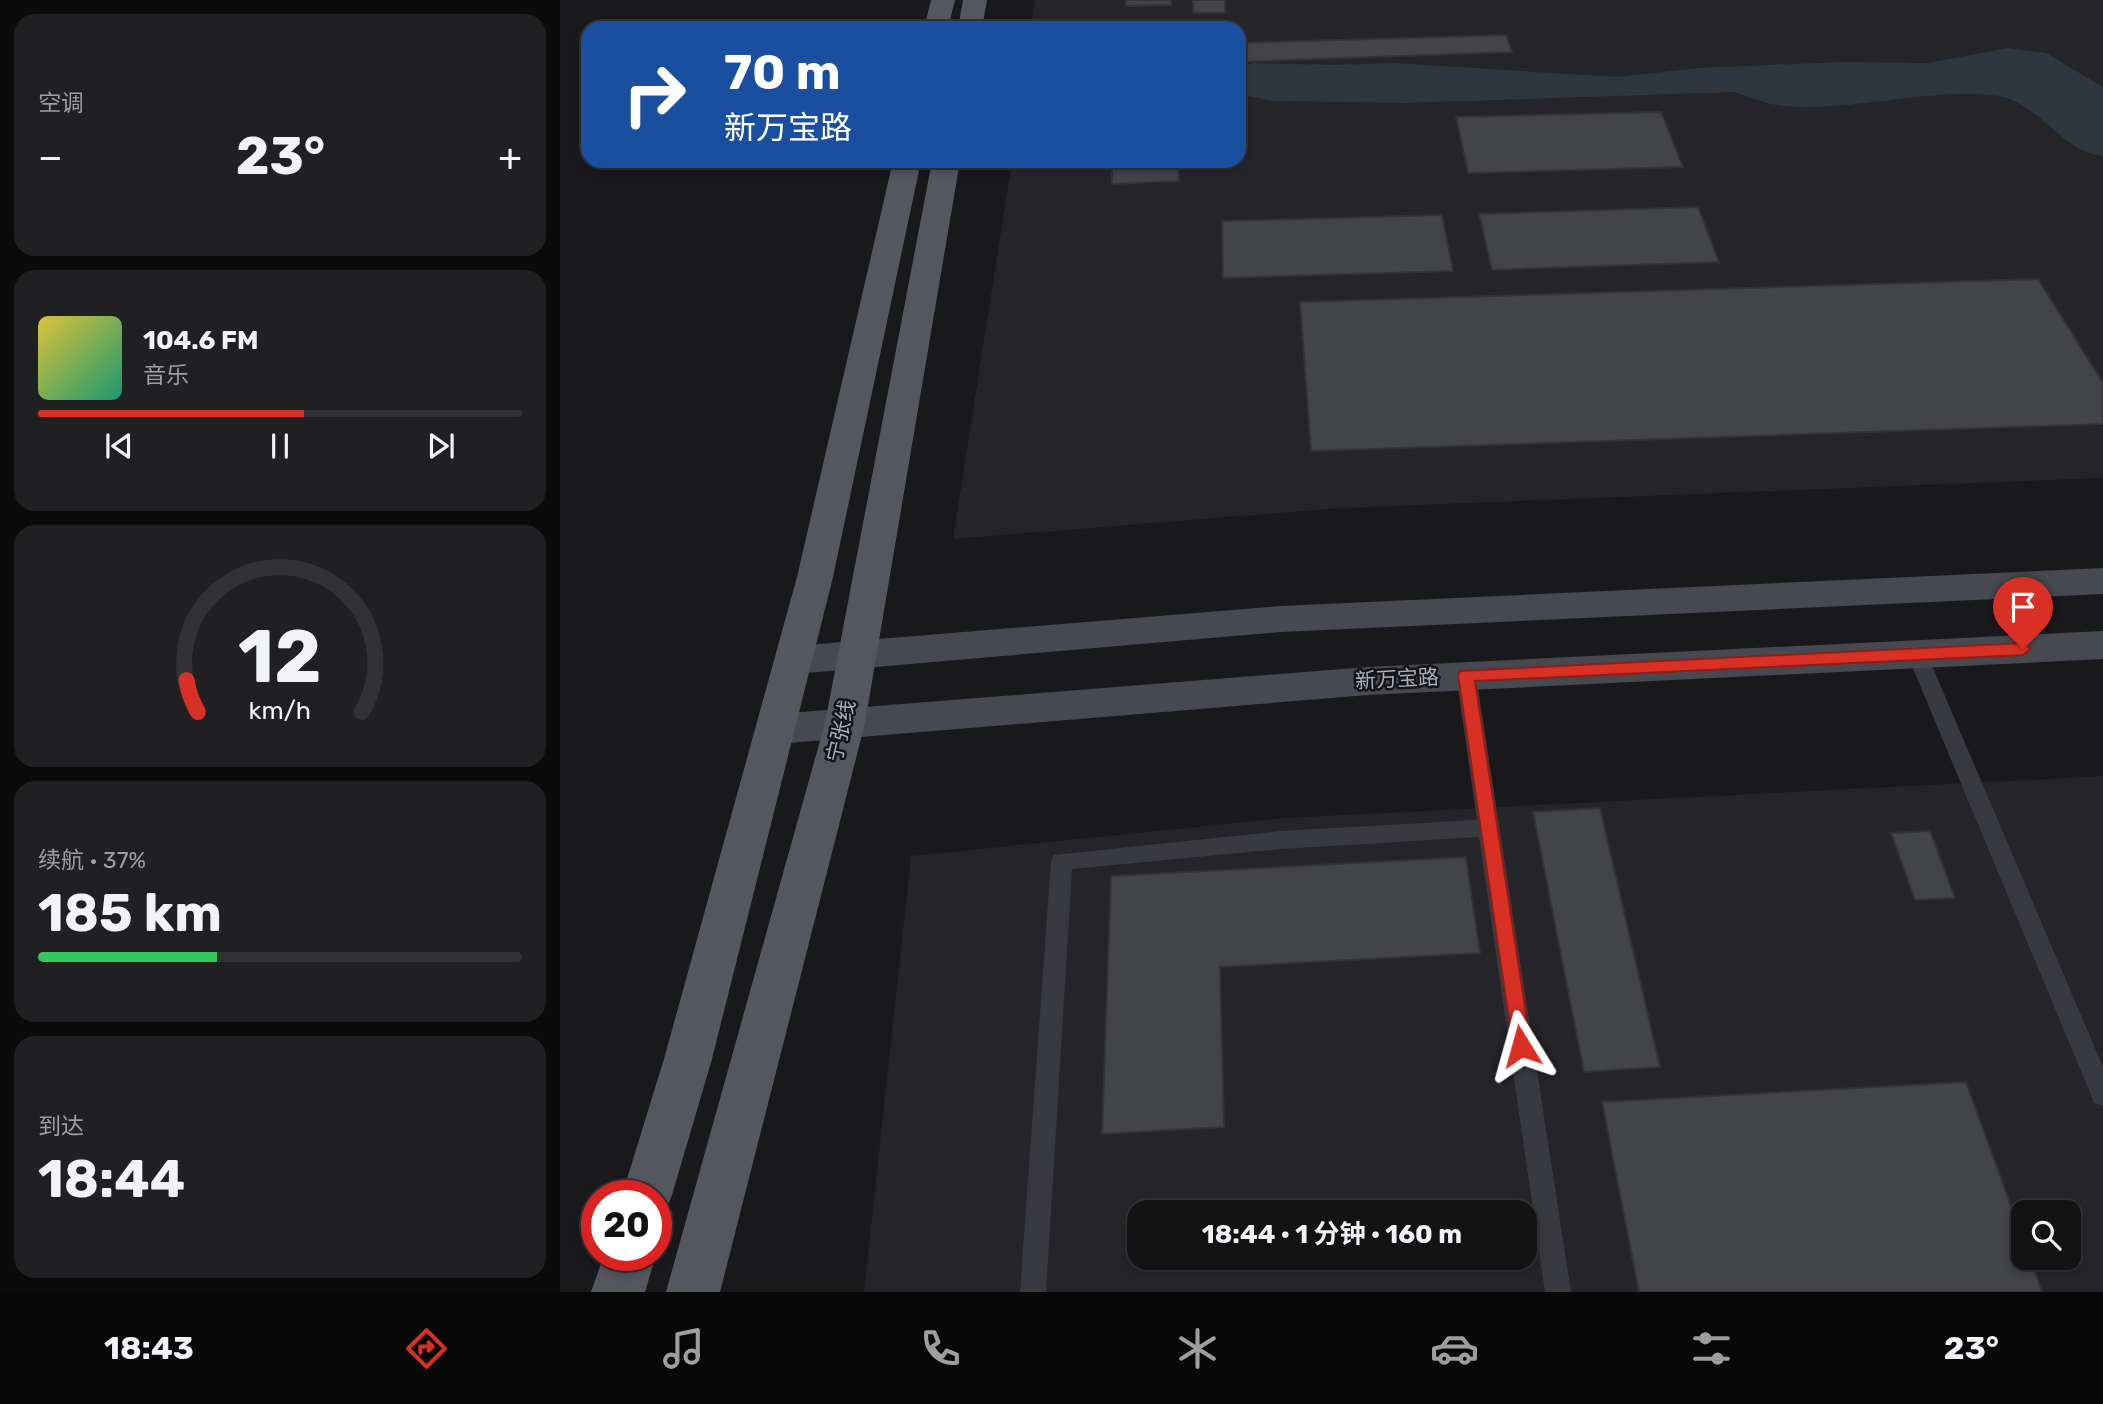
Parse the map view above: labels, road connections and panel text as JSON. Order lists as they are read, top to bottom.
{
  "streets": {
    "main road": ["宁张线"],
    "street": ["新万宝路"]
  },
  "crossings": [
    ["新万宝路", "宁张线"]
  ],
  "page": {
    "tile": [
      "空调",
      ["续航 · 37%", "185 km"],
      ["到达", "18:44"]
    ],
    "turn": ["70 m", "新万宝路"],
    "heat": ["−", "23°", "+"],
    "song": ["104.6 FM", "音乐"],
    "limit": "20",
    "trip": "18:44 · 1 分钟 · 160 m",
    "tabs": ["18:43", "23°"],
    "gauge": ["12", "km/h"]
  }
}
